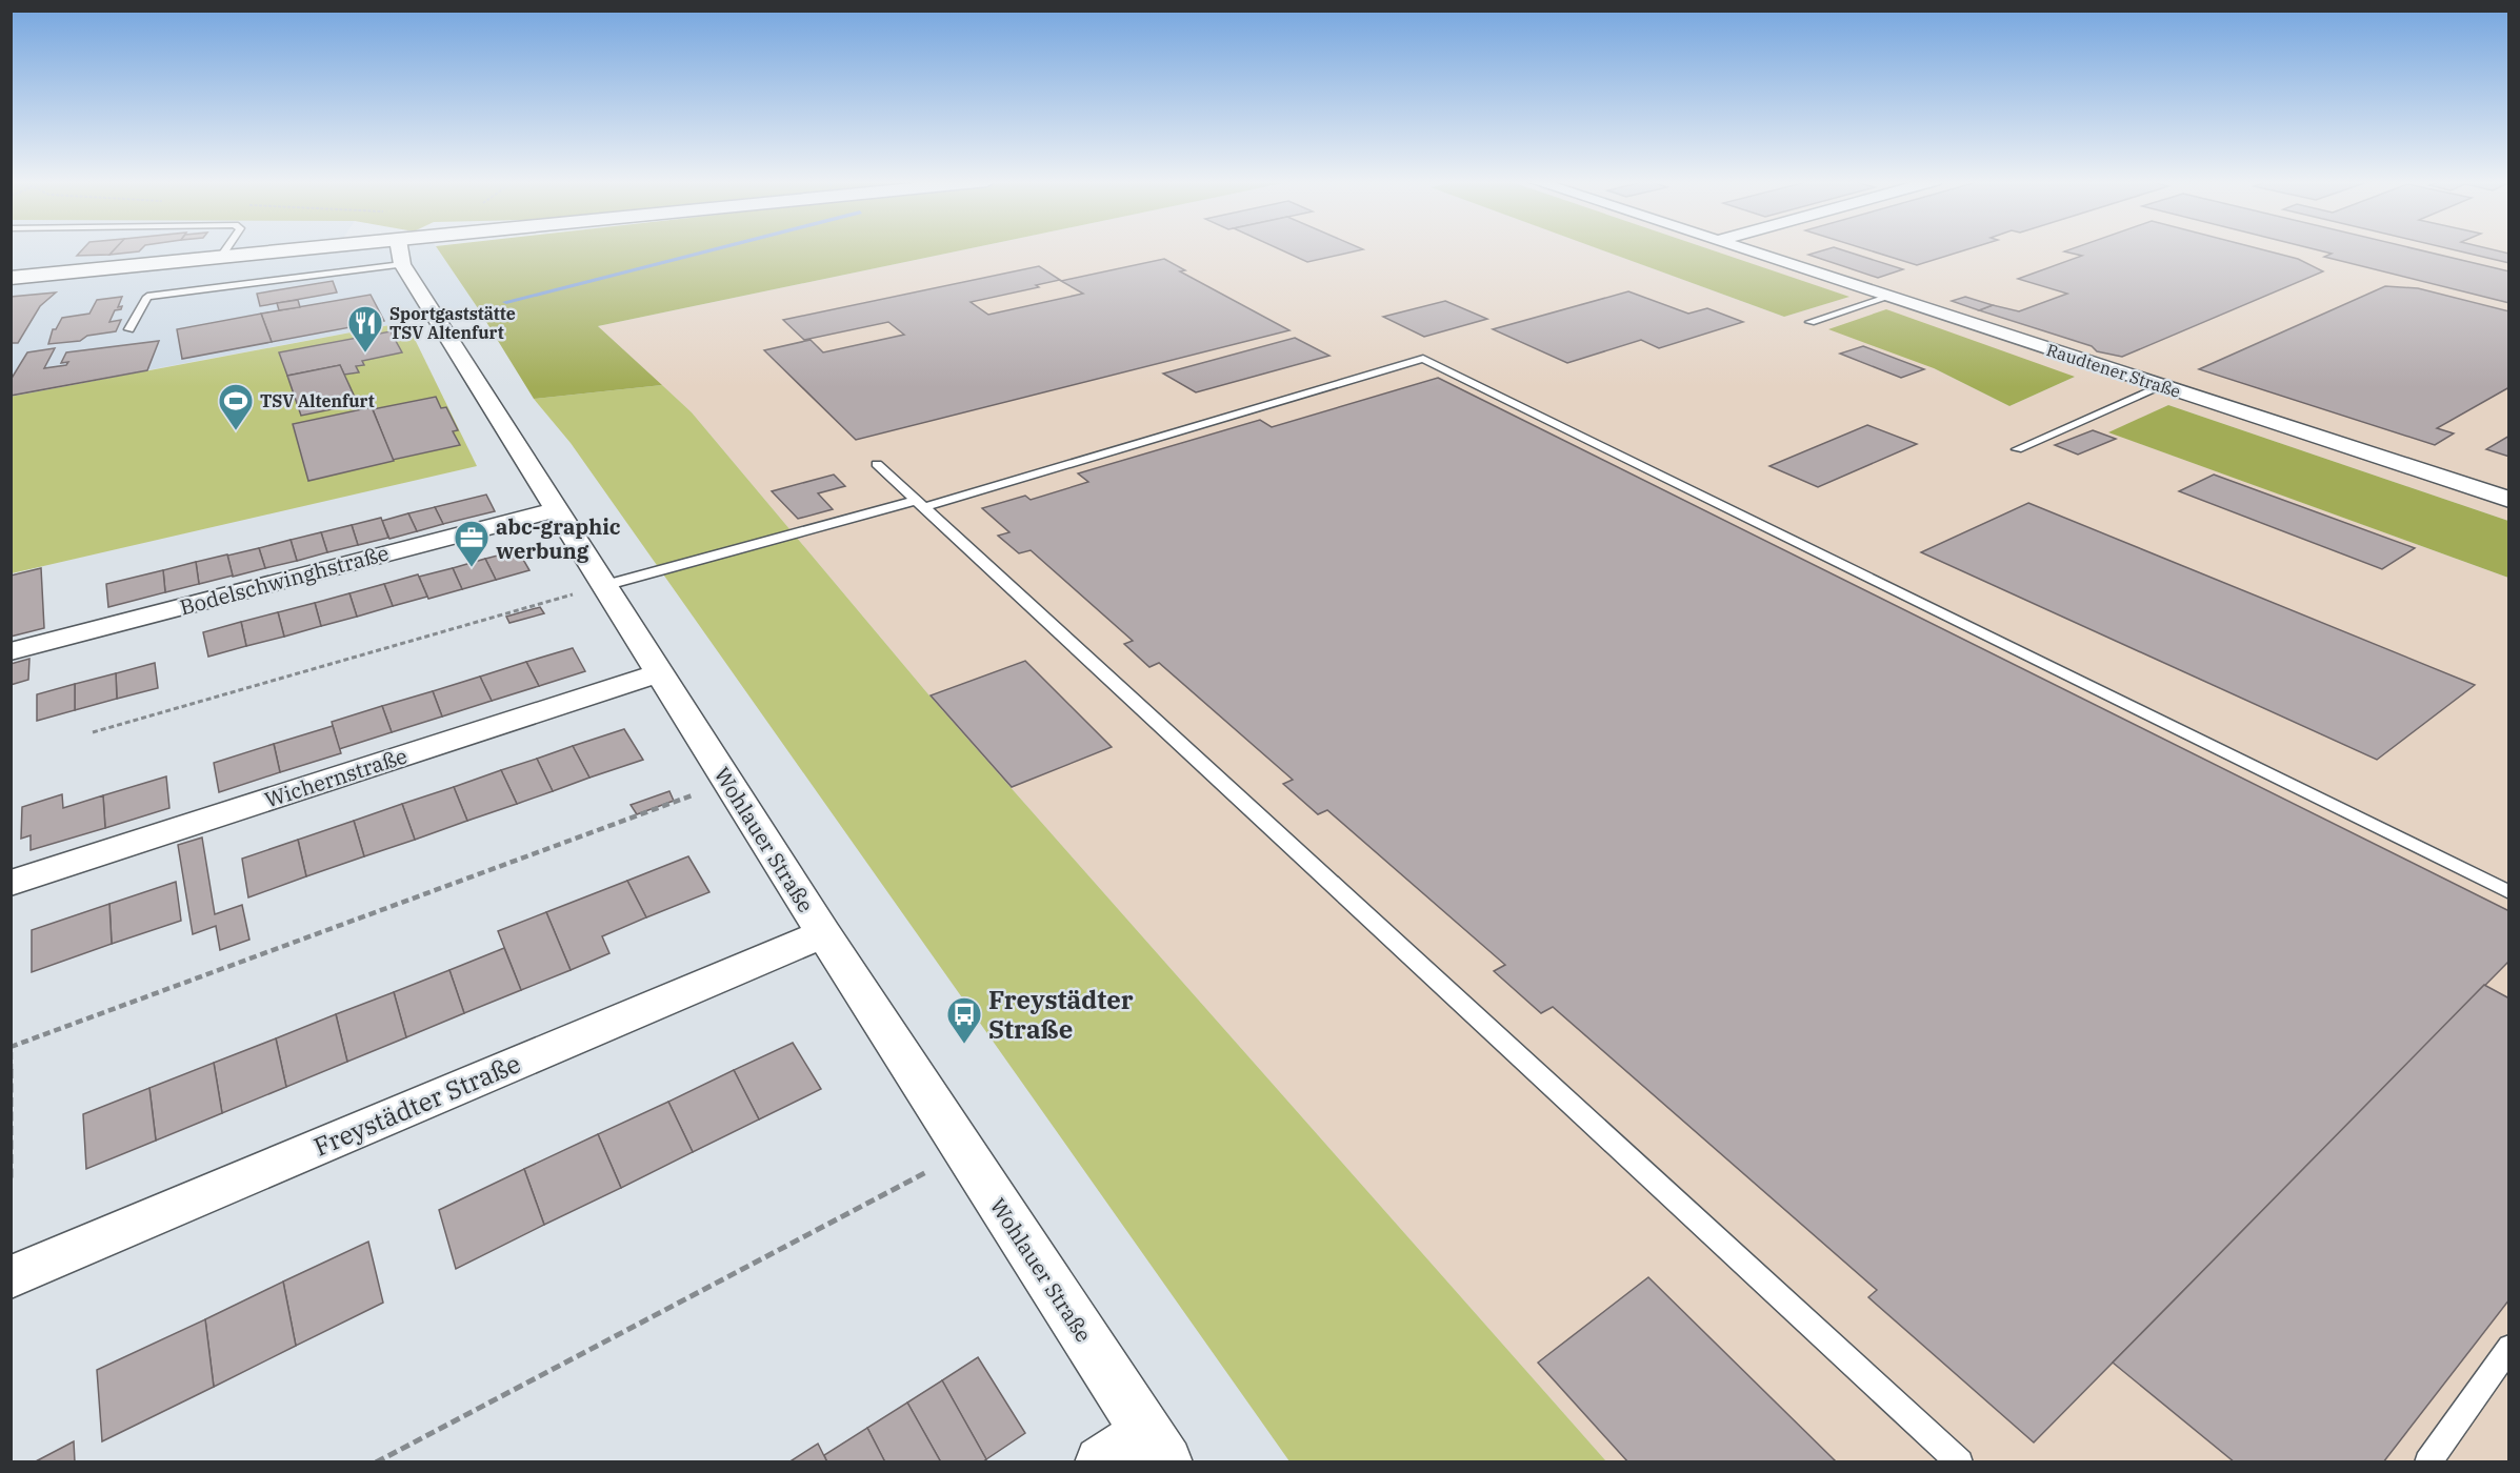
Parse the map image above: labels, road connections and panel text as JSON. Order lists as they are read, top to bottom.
{
  "streets": {
    "street": [
      "Raudtener Straße",
      "Bodelschwinghstraße",
      "Wichernstraße",
      "Wohlauer Straße",
      "Freystädter Straße"
    ]
  },
  "crossings": [
    ["Bodelschwinghstraße", "Wohlauer Straße"],
    ["Wichernstraße", "Wohlauer Straße"],
    ["Wohlauer Straße", "Freystädter Straße"]
  ],
  "places": {
    "restaurant": ["Sportgaststätte TSV Altenfurt"],
    "sports": ["TSV Altenfurt"],
    "office": ["abc-graphic werbung"],
    "bus stop": ["Freystädter Straße"]
  }
}
